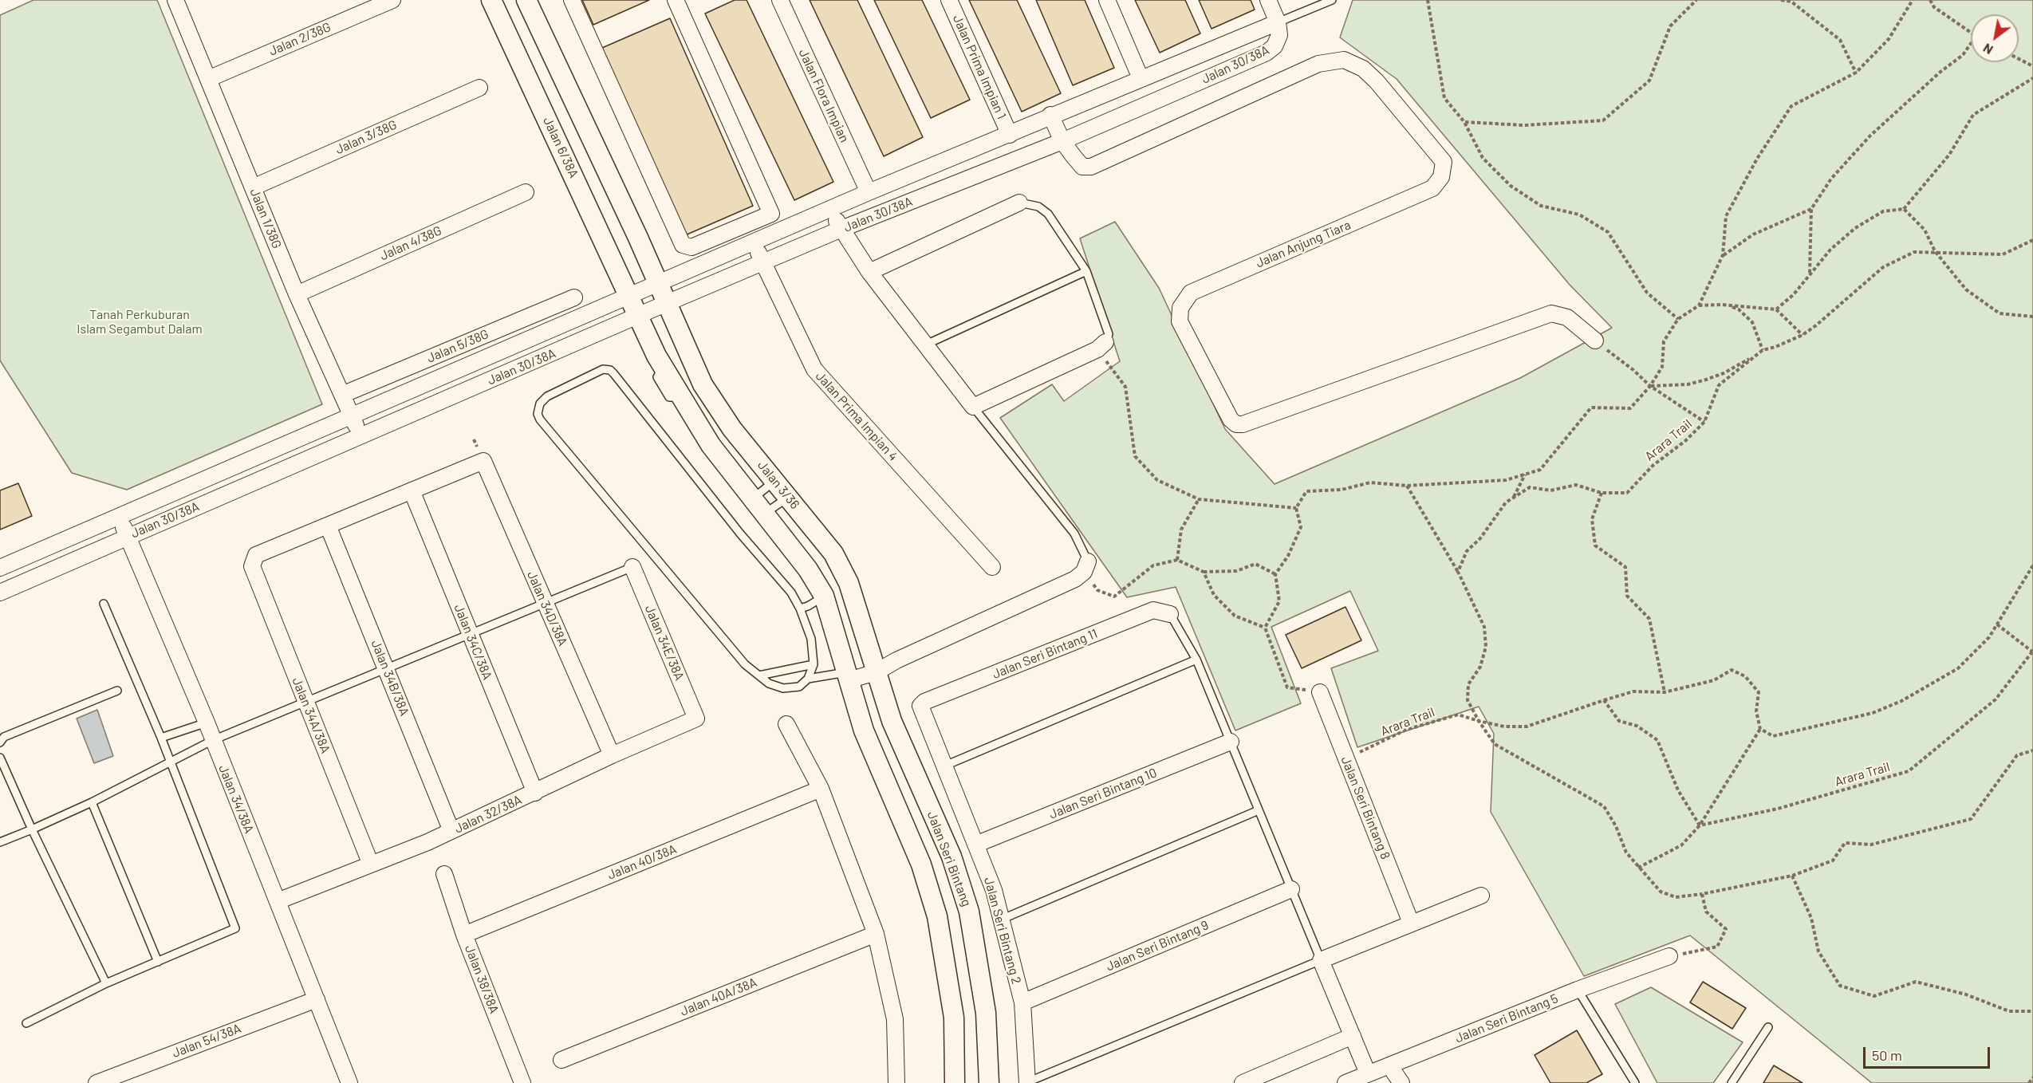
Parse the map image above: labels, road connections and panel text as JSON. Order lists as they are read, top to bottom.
{
  "streets": {
    "street": [
      "Jalan 2/38G",
      "Jalan 30/38A",
      "Jalan Prima Impian 1",
      "Jalan Flora Impian",
      "Jalan 3/38G",
      "Jalan 6/38A",
      "Jalan 1/38G",
      "Jalan 4/38G",
      "Jalan Anjung Tiara",
      "Jalan 5/38G",
      "Jalan Prima Impian 4",
      "Jalan 3/36",
      "Jalan 34D/38A",
      "Jalan 34C/38A",
      "Jalan 34E/38A",
      "Jalan Seri Bintang 11",
      "Jalan 34B/38A",
      "Jalan 34A/38A",
      "Jalan Seri Bintang 10",
      "Jalan 34/38A",
      "Jalan Seri Bintang 8",
      "Jalan 32/38A",
      "Jalan Seri Bintang",
      "Jalan 40/38A",
      "Jalan Seri Bintang 2",
      "Jalan Seri Bintang 9",
      "Jalan 38/38A",
      "Jalan 40A/38A",
      "Jalan Seri Bintang 5",
      "Jalan 54/38A"
    ],
    "path": ["Arara Trail"]
  },
  "crossings": [
    ["Jalan 2/38G", "Jalan 1/38G"],
    ["Jalan 30/38A", "Jalan Prima Impian 1"],
    ["Jalan 30/38A", "Jalan Flora Impian"],
    ["Jalan 30/38A", "Jalan 6/38A"],
    ["Jalan 30/38A", "Jalan 1/38G"],
    ["Jalan 30/38A", "Jalan Anjung Tiara"],
    ["Jalan 30/38A", "Jalan Prima Impian 4"],
    ["Jalan 30/38A", "Jalan 3/36"],
    ["Jalan 30/38A", "Jalan 34/38A"],
    ["Jalan 3/38G", "Jalan 1/38G"],
    ["Jalan 1/38G", "Jalan 4/38G"],
    ["Jalan 1/38G", "Jalan 5/38G"],
    ["Arara Trail", "Jalan Seri Bintang 8"],
    ["Jalan 3/36", "Jalan Seri Bintang"],
    ["Jalan 34D/38A", "Jalan 34C/38A"],
    ["Jalan 34D/38A", "Jalan 32/38A"],
    ["Jalan 34C/38A", "Jalan 32/38A"],
    ["Jalan 34E/38A", "Jalan 32/38A"],
    ["Jalan Seri Bintang 11", "Jalan Seri Bintang 2"],
    ["Jalan 34B/38A", "Jalan 34A/38A"],
    ["Jalan 34B/38A", "Jalan 32/38A"],
    ["Jalan 34A/38A", "Jalan 32/38A"],
    ["Jalan Seri Bintang 10", "Jalan Seri Bintang 2"],
    ["Jalan 34/38A", "Jalan 32/38A"],
    ["Jalan 34/38A", "Jalan 54/38A"],
    ["Jalan 40/38A", "Jalan 38/38A"],
    ["Jalan Seri Bintang 2", "Jalan Seri Bintang 9"]
  ],
  "parks": ["Tanah Perkuburan Islam Segambut Dalam"],
  "scale_bar": "50 m",
  "north": "bottom left"
}
